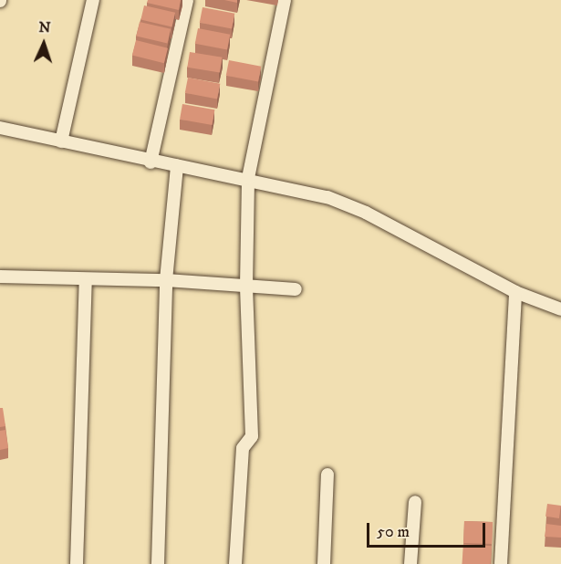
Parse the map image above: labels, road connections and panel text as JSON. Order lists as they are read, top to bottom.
{
  "scale_bar": "50 m",
  "north": "top"
}
